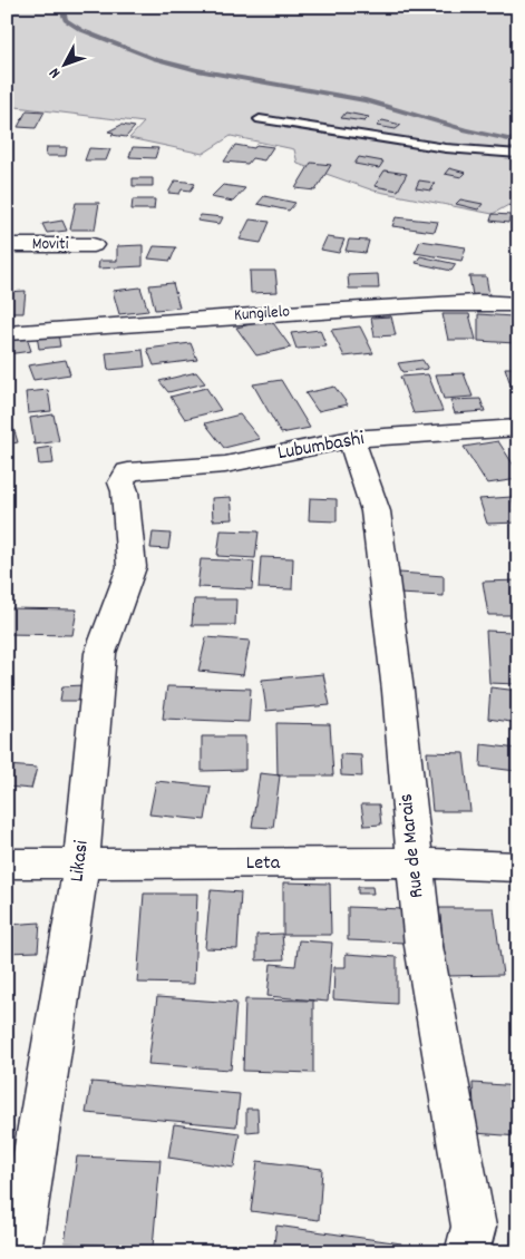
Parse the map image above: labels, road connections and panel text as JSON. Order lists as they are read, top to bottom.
{
  "streets": {
    "street": [
      "Moviti",
      "Kungilelo",
      "Lubumbashi",
      "Rue de Marais",
      "Likasi",
      "Leta"
    ]
  },
  "crossings": [
    ["Lubumbashi", "Rue de Marais"],
    ["Lubumbashi", "Likasi"],
    ["Rue de Marais", "Leta"],
    ["Likasi", "Leta"]
  ],
  "north": "bottom left"
}
